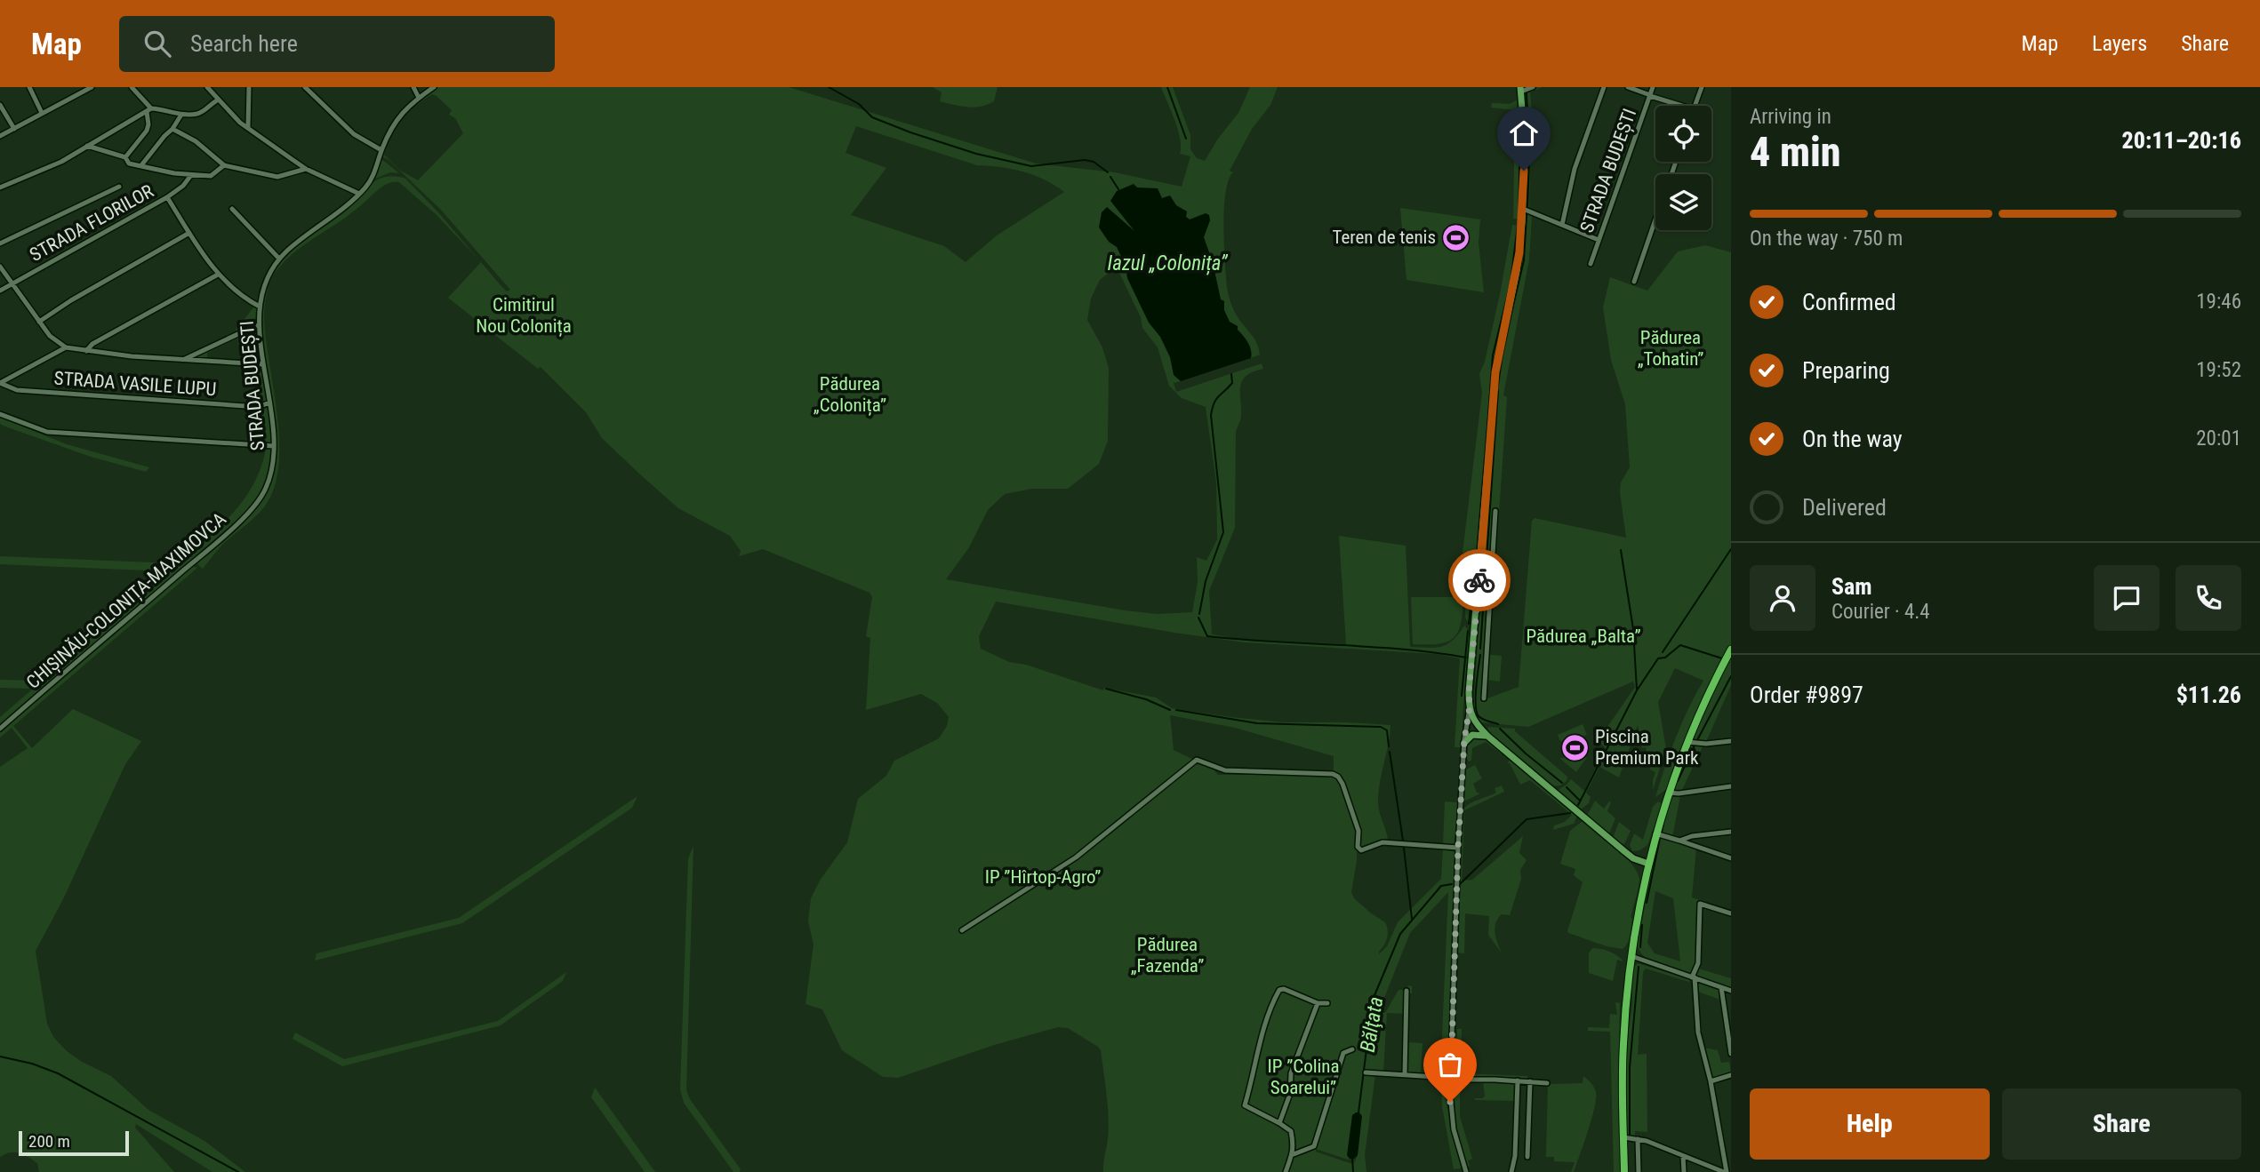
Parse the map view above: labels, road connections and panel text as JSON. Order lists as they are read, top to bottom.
{
  "streets": {
    "street": [
      "STRADA BUDEȘTI",
      "STRADA FLORILOR",
      "STRADA VASILE LUPU",
      "CHIȘINĂU-COLONIȚA-MAXIMOVCA"
    ]
  },
  "crossings": [
    ["STRADA BUDEȘTI", "STRADA VASILE LUPU"],
    ["STRADA BUDEȘTI", "CHIȘINĂU-COLONIȚA-MAXIMOVCA"]
  ],
  "water": ["Iazul „Colonița”", "Bălţata"],
  "parks": [
    "Cimitirul Nou Colonița",
    "Pădurea „Tohatin”",
    "Pădurea „Colonița”",
    "Pădurea „Balta”",
    "IP ”Hîrtop-Agro”",
    "Pădurea „Fazenda”",
    "IP ”Colina Soarelui”"
  ],
  "places": {
    "sports": ["Teren de tenis", "Piscina Premium Park"]
  },
  "scale_bar": "200 m",
  "page": {
    "header": "Map",
    "search": "Search here",
    "nav": ["Map", "Layers", "Share"],
    "heading": ["4 min", "Arriving in", "20:11–20:16"],
    "panel": [
      "Sam",
      "Courier · 4.4",
      "Order #9897",
      "$11.26"
    ],
    "bar": "On the way · 750 m",
    "list": [
      ["Confirmed", "19:46"],
      ["Preparing", "19:52"],
      ["On the way", "20:01"],
      "Delivered"
    ],
    "buttons": ["Help", "Share"],
    "scale": "200 m"
  }
}
